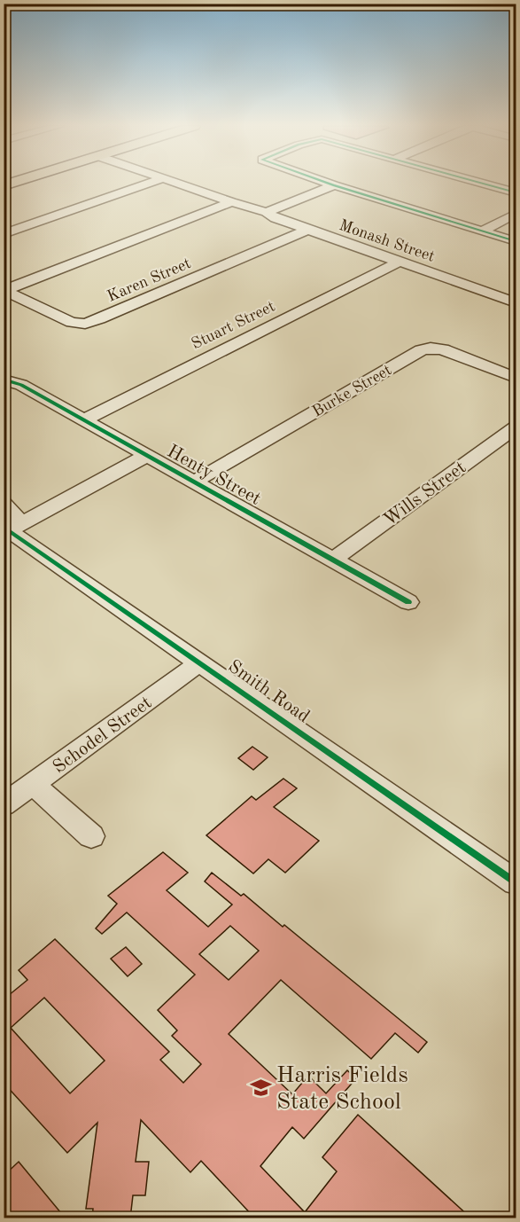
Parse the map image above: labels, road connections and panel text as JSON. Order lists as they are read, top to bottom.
{
  "streets": {
    "street": [
      "Monash Street",
      "Karen Street",
      "Stuart Street",
      "Burke Street",
      "Henty Street",
      "Wills Street",
      "Smith Road",
      "Schodel Street"
    ]
  },
  "crossings": [
    ["Monash Street", "Karen Street"],
    ["Monash Street", "Stuart Street"],
    ["Stuart Street", "Henty Street"],
    ["Burke Street", "Henty Street"],
    ["Henty Street", "Wills Street"],
    ["Smith Road", "Schodel Street"]
  ],
  "places": {
    "school or university": ["Harris Fields State School"]
  }
}
